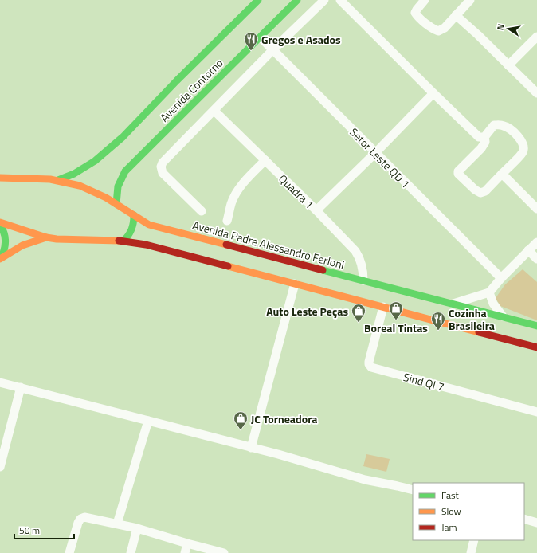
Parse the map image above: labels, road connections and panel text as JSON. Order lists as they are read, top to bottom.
{
  "streets": {
    "main road": ["Avenida Contorno", "Avenida Padre Alessandro Ferloni"],
    "street": ["Setor Leste QD 1", "Quadra 1", "Sind QI 7"]
  },
  "crossings": [
    ["Avenida Contorno", "Setor Leste QD 1"],
    ["Avenida Contorno", "Avenida Padre Alessandro Ferloni"],
    ["Quadra 1", "Avenida Padre Alessandro Ferloni"],
    ["Avenida Padre Alessandro Ferloni", "Sind QI 7"]
  ],
  "places": {
    "restaurant": ["Gregos e Asados", "Cozinha Brasileira"],
    "shop": ["Boreal Tintas", "Auto Leste Peças", "JC Torneadora"]
  },
  "legend": ["Fast", "Slow", "Jam"],
  "scale_bar": "50 m",
  "north": "left"
}
